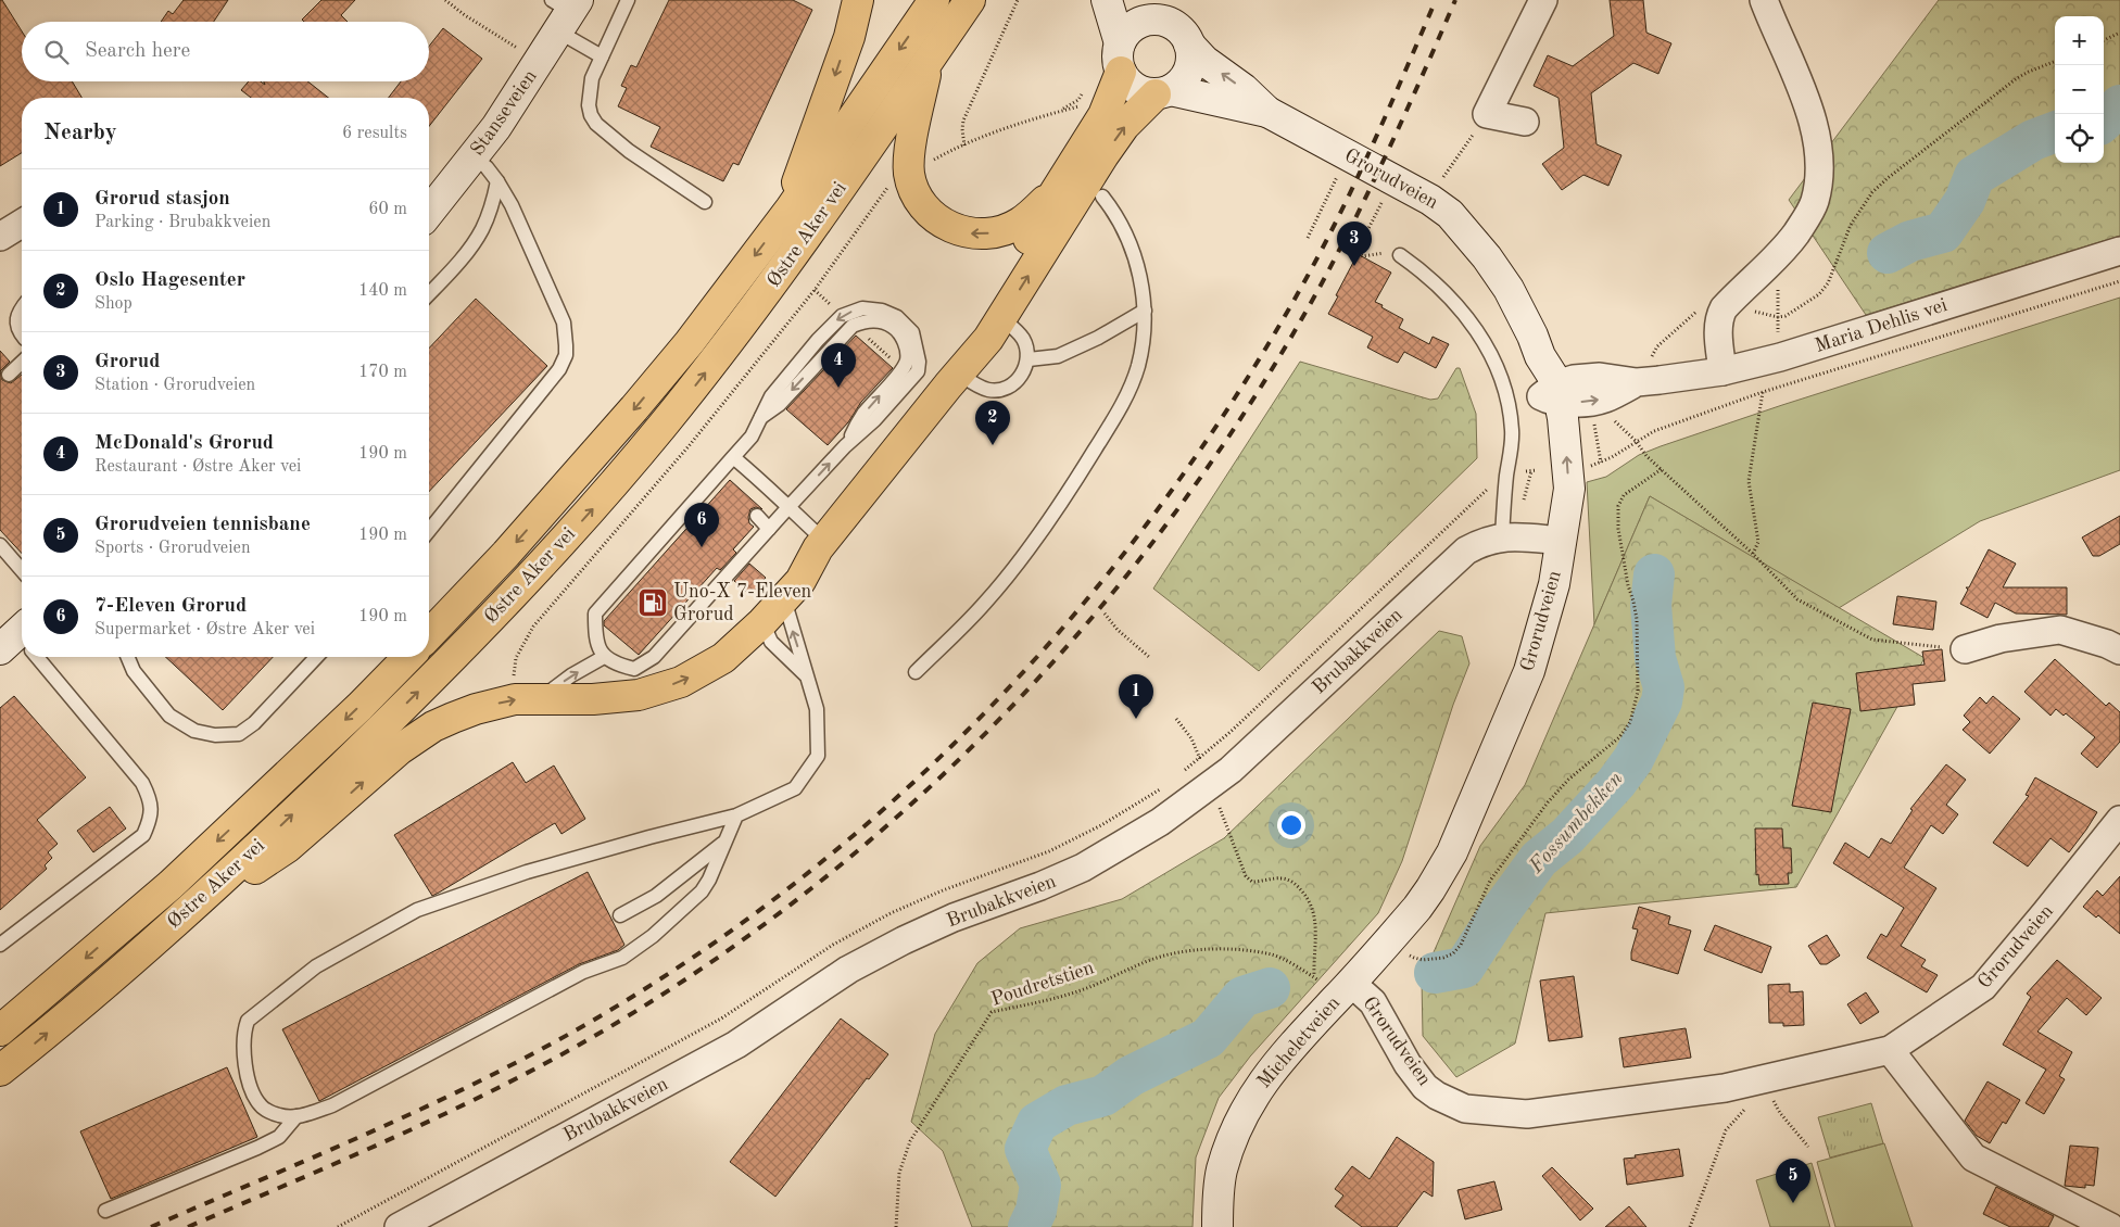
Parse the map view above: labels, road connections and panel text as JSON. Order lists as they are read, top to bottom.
{
  "streets": {
    "highway": ["Østre Aker vei"],
    "main road": ["Stanseveien", "Grorudveien", "Micheletveien"],
    "street": ["Maria Dehlis vei", "Brubakkveien"],
    "path": ["Poudretstien"]
  },
  "crossings": [
    ["Grorudveien", "Maria Dehlis vei"],
    ["Grorudveien", "Brubakkveien"],
    ["Grorudveien", "Poudretstien"],
    ["Grorudveien", "Micheletveien"],
    ["Poudretstien", "Micheletveien"]
  ],
  "water": ["Fossumbekken"],
  "places": {
    "fuel station": ["Uno-X 7-Eleven Grorud"]
  },
  "page": {
    "map_buttons": ["+", "−"],
    "search": "Search here",
    "heading": ["Nearby", "6 results"],
    "list": [
      {
        "mark": "1",
        "name": "Grorud stasjon",
        "note": "Parking · Brubakkveien",
        "value": "60 m"
      },
      {
        "mark": "2",
        "name": "Oslo Hagesenter",
        "note": "Shop",
        "value": "140 m"
      },
      {
        "mark": "3",
        "name": "Grorud",
        "note": "Station · Grorudveien",
        "value": "170 m"
      },
      {
        "mark": "4",
        "name": "McDonald's Grorud",
        "note": "Restaurant · Østre Aker vei",
        "value": "190 m"
      },
      {
        "mark": "5",
        "name": "Grorudveien tennisbane",
        "note": "Sports · Grorudveien",
        "value": "190 m"
      },
      {
        "mark": "6",
        "name": "7-Eleven Grorud",
        "note": "Supermarket · Østre Aker vei",
        "value": "190 m"
      }
    ],
    "pins": [
      "3",
      "4",
      "2",
      "6",
      "1",
      "5"
    ]
  }
}
